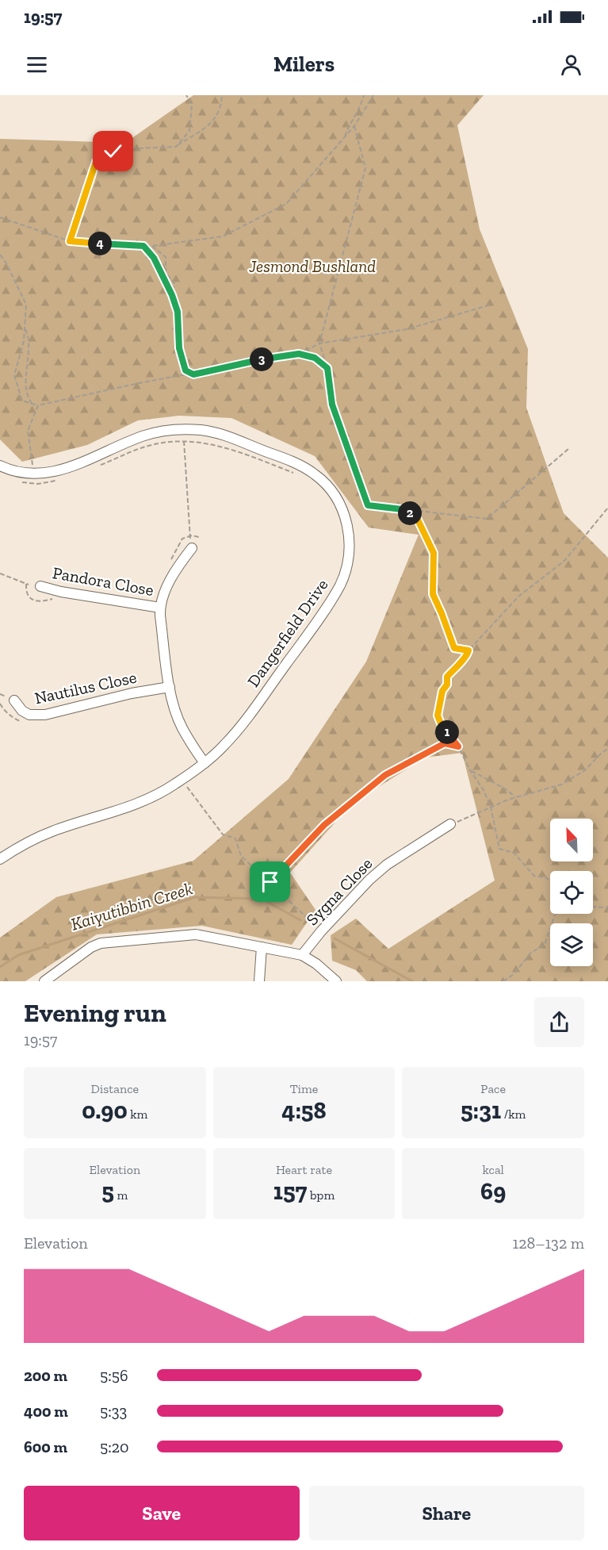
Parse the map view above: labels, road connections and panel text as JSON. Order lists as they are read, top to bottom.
{
  "streets": {
    "street": [
      "Pandora Close",
      "Dangerfield Drive",
      "Nautilus Close",
      "Sygna Close"
    ]
  },
  "water": ["Kaiyutibbin Creek"],
  "parks": ["Jesmond Bushland"],
  "north": "top left",
  "page": {
    "status": "19:57",
    "header": "Milers",
    "pins": [
      "4",
      "3",
      "2",
      "1"
    ],
    "heading": ["Evening run", "19:57"],
    "stats": [
      ["Distance", "0.90 km"],
      ["Time", "4:58"],
      ["Pace", "5:31 /km"],
      ["Elevation", "5 m"],
      ["Heart rate", "157 bpm"],
      ["kcal", "69"]
    ],
    "chart": ["Elevation", "128–132 m"],
    "list": [
      {
        "name": "200 m",
        "note": "5:56"
      },
      {
        "name": "400 m",
        "note": "5:33"
      },
      {
        "name": "600 m",
        "note": "5:20"
      }
    ],
    "buttons": ["Save", "Share"]
  }
}
